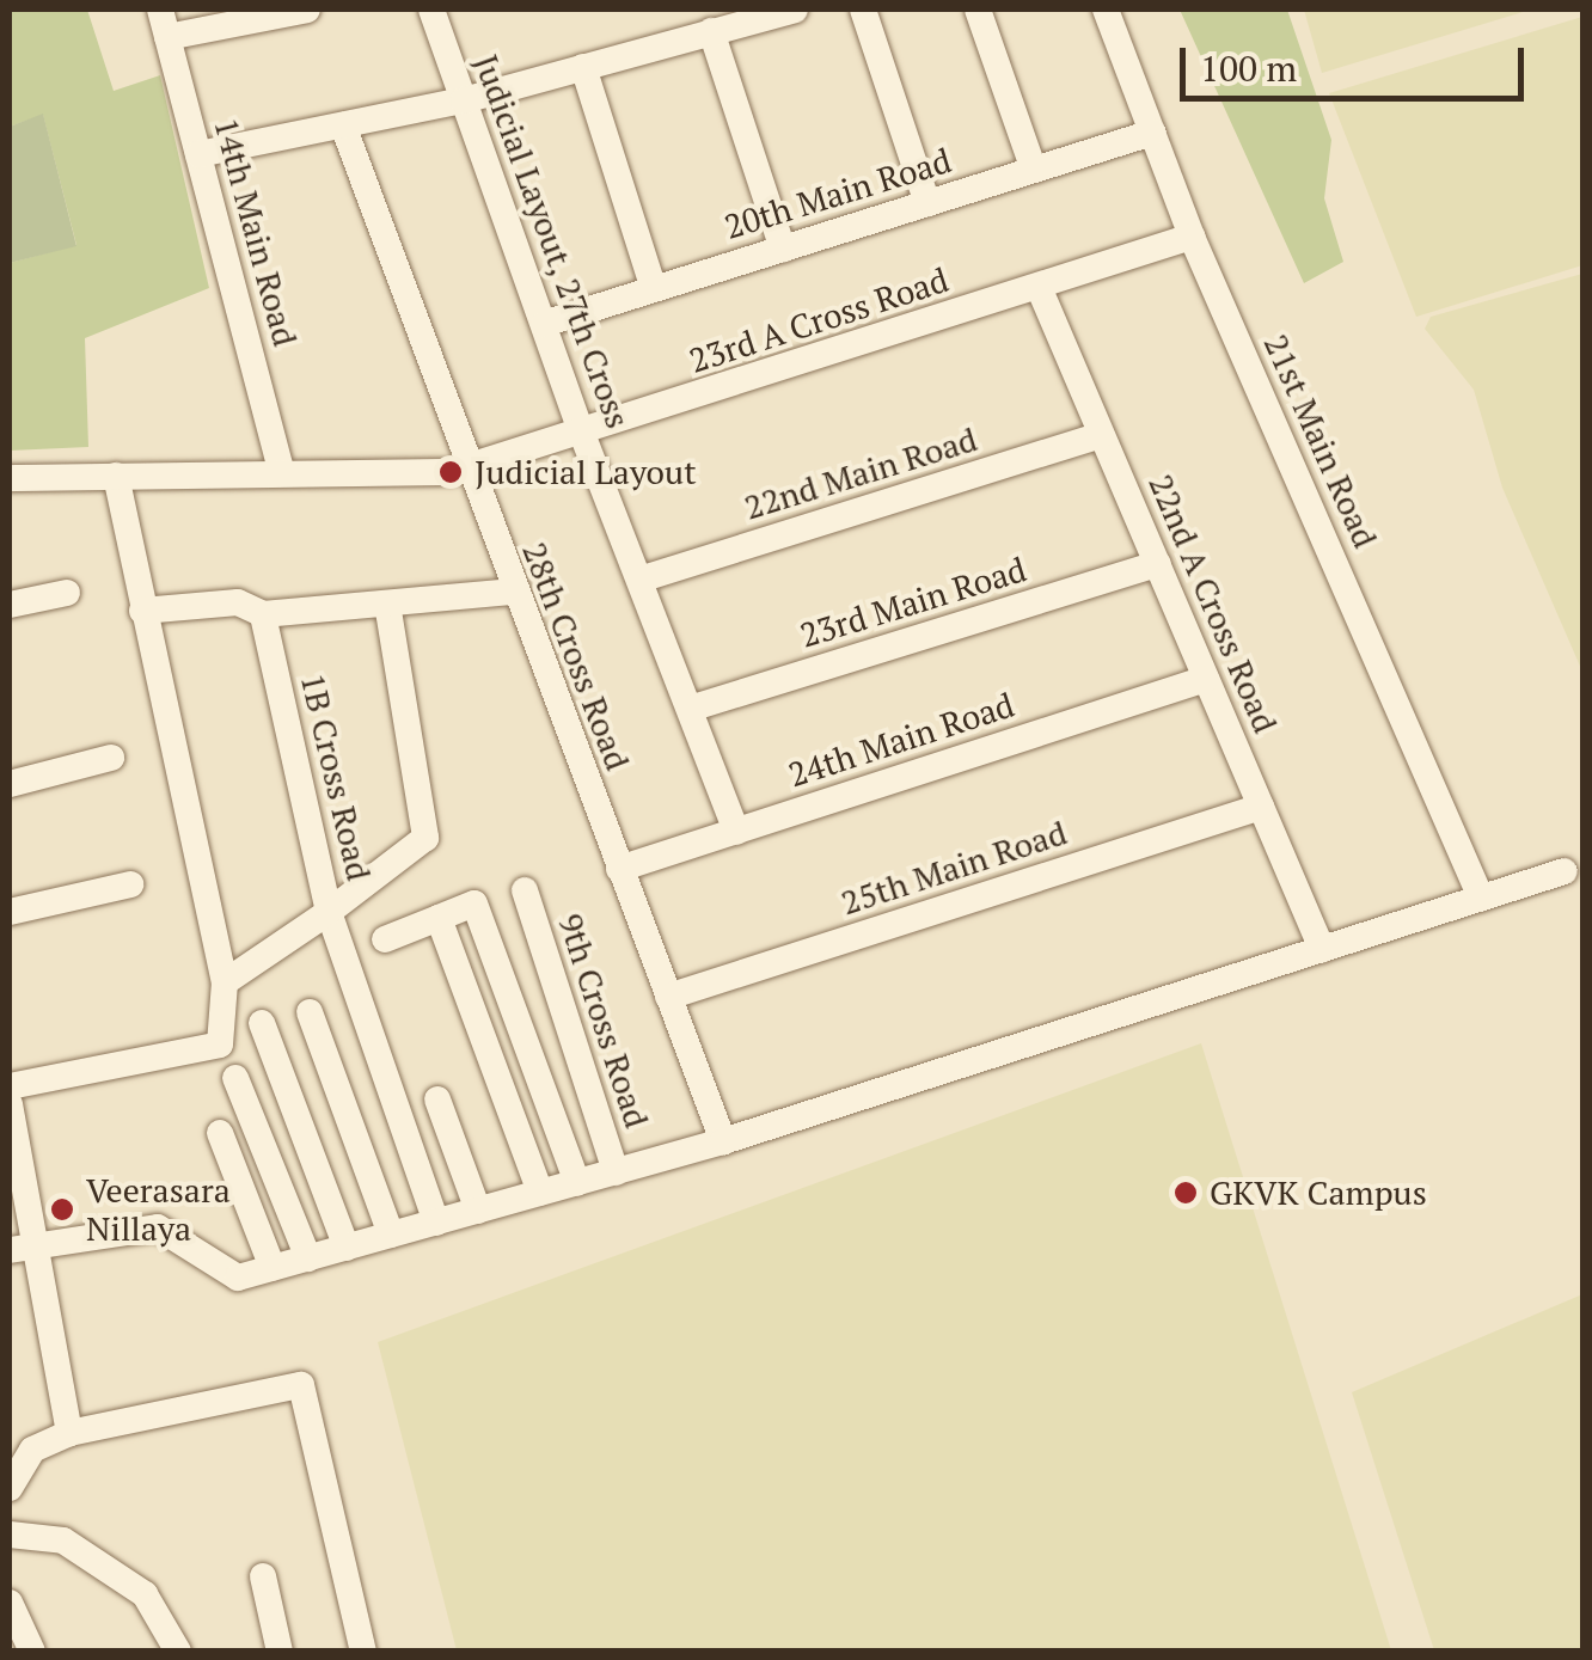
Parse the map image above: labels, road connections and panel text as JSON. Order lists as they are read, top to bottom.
{
  "streets": {
    "street": [
      "20th Main Road",
      "14th Main Road",
      "Judicial Layout, 27th Cross",
      "23rd A Cross Road",
      "21st Main Road",
      "22nd Main Road",
      "23rd Main Road",
      "22nd A Cross Road",
      "28th Cross Road",
      "24th Main Road",
      "1B Cross Road",
      "25th Main Road",
      "9th Cross Road"
    ]
  },
  "crossings": [
    ["20th Main Road", "Judicial Layout, 27th Cross"],
    ["20th Main Road", "21st Main Road"],
    ["14th Main Road", "23rd A Cross Road"],
    ["Judicial Layout, 27th Cross", "23rd A Cross Road"],
    ["Judicial Layout, 27th Cross", "22nd Main Road"],
    ["Judicial Layout, 27th Cross", "23rd Main Road"],
    ["Judicial Layout, 27th Cross", "24th Main Road"],
    ["23rd A Cross Road", "21st Main Road"],
    ["23rd A Cross Road", "22nd A Cross Road"],
    ["23rd A Cross Road", "28th Cross Road"],
    ["22nd Main Road", "22nd A Cross Road"],
    ["23rd Main Road", "22nd A Cross Road"],
    ["22nd A Cross Road", "24th Main Road"],
    ["22nd A Cross Road", "25th Main Road"],
    ["28th Cross Road", "24th Main Road"],
    ["28th Cross Road", "25th Main Road"]
  ],
  "places": ["Judicial Layout", "GKVK Campus", "Veerasara Nillaya"],
  "scale_bar": "100 m"
}
